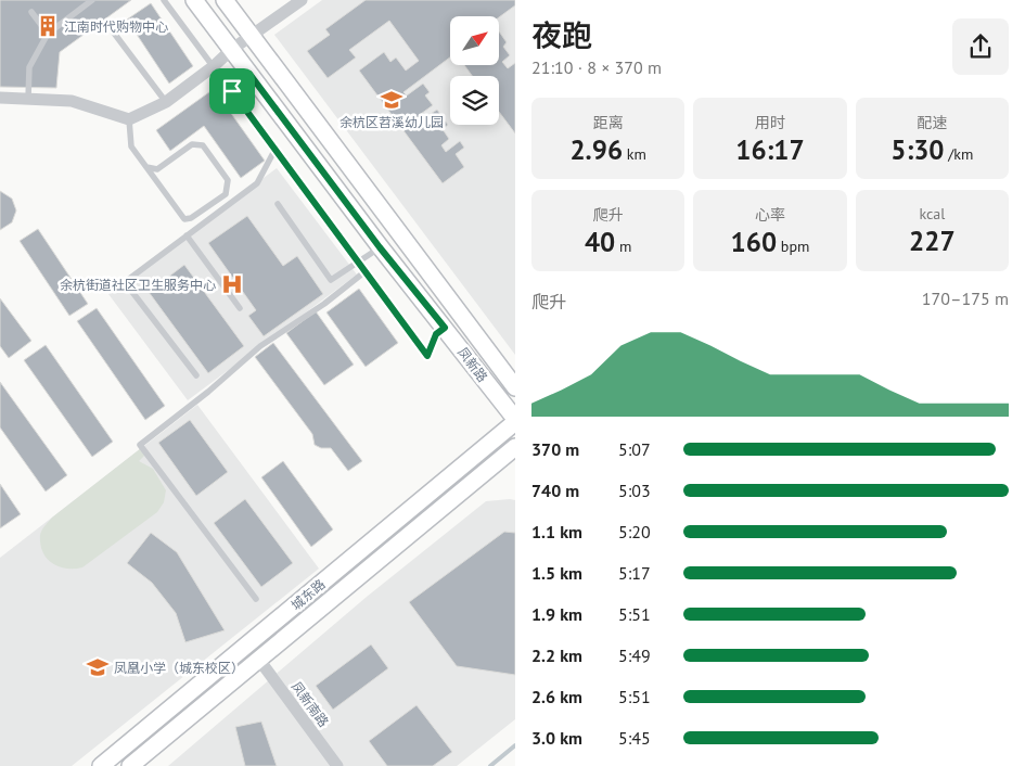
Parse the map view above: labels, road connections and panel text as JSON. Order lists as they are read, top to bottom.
{
  "streets": {
    "street": ["凤新路", "城东路", "凤新南路"]
  },
  "crossings": [
    ["凤新路", "城东路"],
    ["城东路", "凤新南路"]
  ],
  "places": {
    "building": ["江南时代购物中心"],
    "school or university": ["余杭区苕溪幼儿园", "凤凰小学（城东校区）"],
    "hospital": ["余杭街道社区卫生服务中心"]
  },
  "north": "top right",
  "page": {
    "heading": ["夜跑", "21:10 · 8 × 370 m"],
    "stats": [
      ["距离", "2.96 km"],
      ["用时", "16:17"],
      ["配速", "5:30 /km"],
      ["爬升", "40 m"],
      ["心率", "160 bpm"],
      ["kcal", "227"]
    ],
    "chart": ["爬升", "170–175 m"],
    "list": [
      {
        "name": "370 m",
        "note": "5:07"
      },
      {
        "name": "740 m",
        "note": "5:03"
      },
      {
        "name": "1.1 km",
        "note": "5:20"
      },
      {
        "name": "1.5 km",
        "note": "5:17"
      },
      {
        "name": "1.9 km",
        "note": "5:51"
      },
      {
        "name": "2.2 km",
        "note": "5:49"
      },
      {
        "name": "2.6 km",
        "note": "5:51"
      },
      {
        "name": "3.0 km",
        "note": "5:45"
      }
    ]
  }
}
